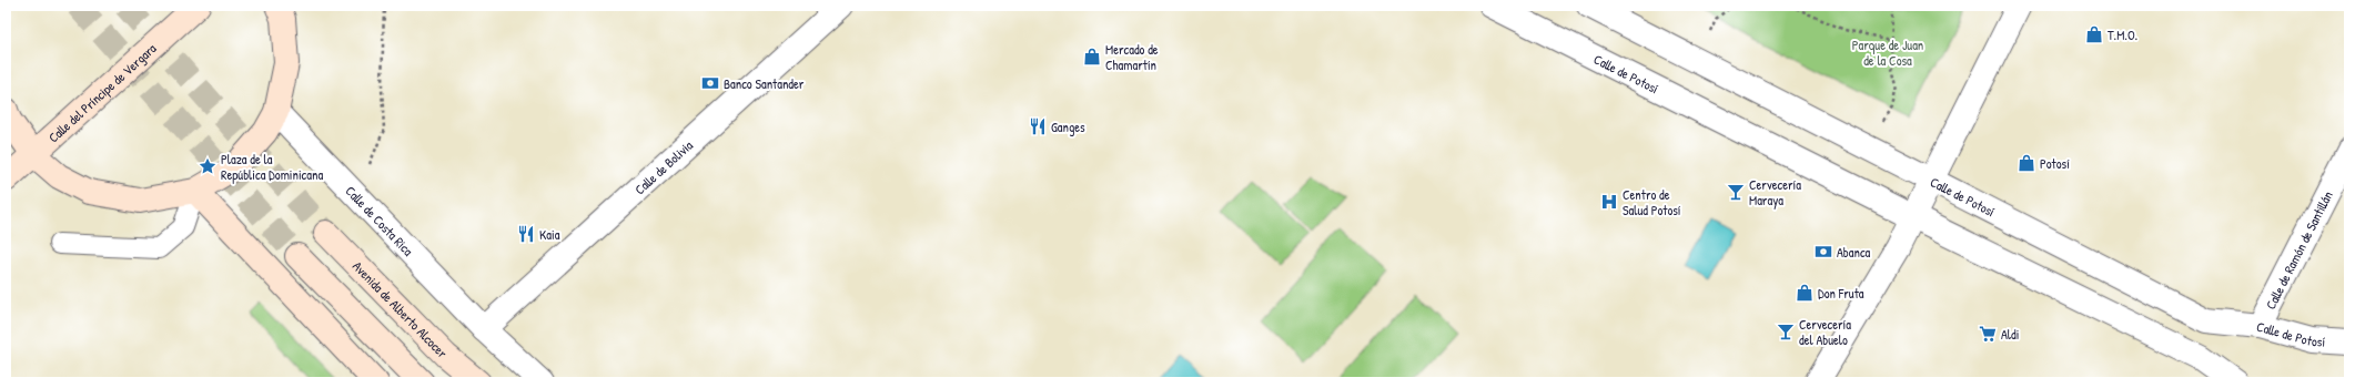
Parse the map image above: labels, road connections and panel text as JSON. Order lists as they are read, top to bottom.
{
  "streets": {
    "main road": ["Calle del Príncipe de Vergara", "Avenida de Alberto Alcocer"],
    "street": [
      "Calle de Potosí",
      "Calle de Bolivia",
      "Calle de Costa Rica",
      "Calle de Ramón de Santillán"
    ]
  },
  "crossings": [
    ["Calle de Potosí", "Calle de Ramón de Santillán"],
    ["Calle de Bolivia", "Calle de Costa Rica"]
  ],
  "parks": ["Parque de Juan de la Cosa"],
  "places": {
    "shop": [
      "T.M.O.",
      "Mercado de Chamartín",
      "Potosí",
      "Don Fruta"
    ],
    "bank": ["Banco Santander", "Abanca"],
    "restaurant": ["Ganges", "Kaia"],
    "place": ["Plaza de la República Dominicana"],
    "bar": ["Cervecería Maraya", "Cervecería del Abuelo"],
    "hospital": ["Centro de Salud Potosí"],
    "supermarket": ["Aldi"]
  }
}
